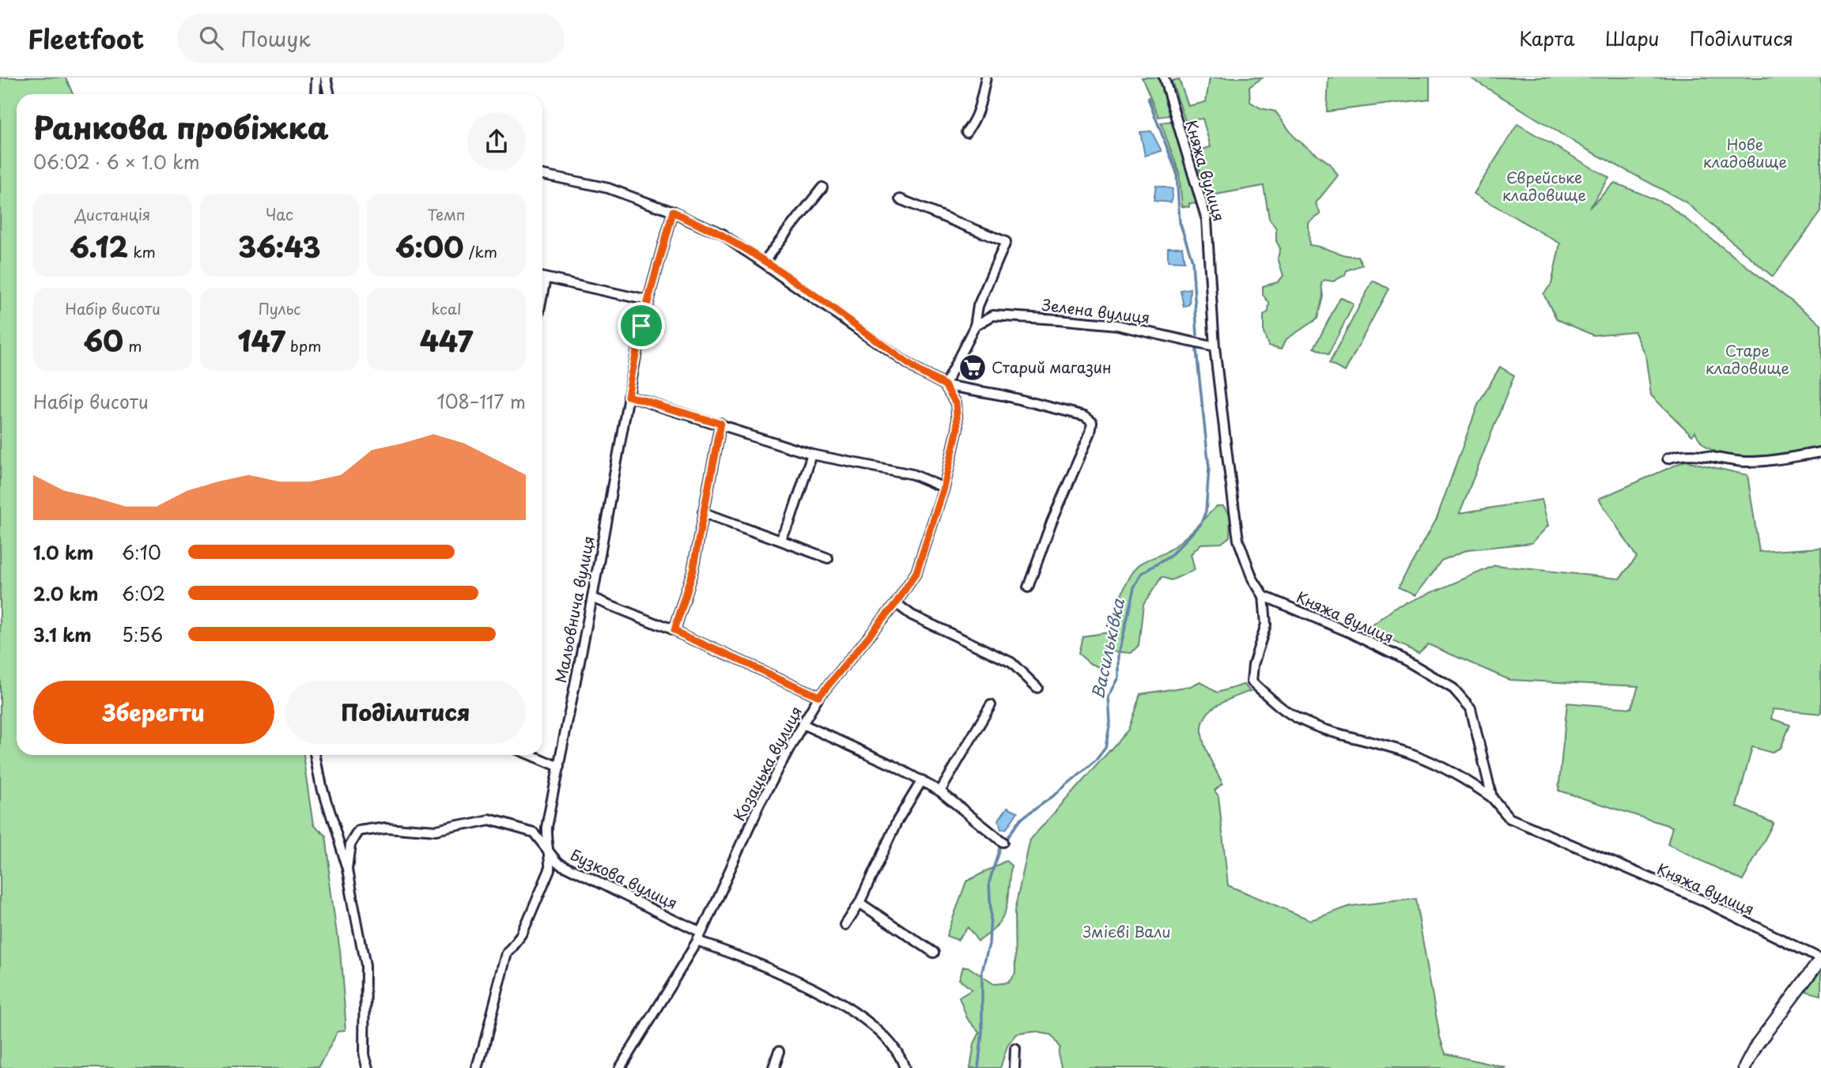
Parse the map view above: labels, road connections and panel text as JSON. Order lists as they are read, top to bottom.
{
  "streets": {
    "street": [
      "Княжа вулиця",
      "Зелена вулиця",
      "Мальовнича вулиця",
      "Козацька вулиця",
      "Бузкова вулиця"
    ]
  },
  "crossings": [
    ["Княжа вулиця", "Зелена вулиця"],
    ["Мальовнича вулиця", "Бузкова вулиця"],
    ["Козацька вулиця", "Бузкова вулиця"]
  ],
  "water": ["Васильківка"],
  "parks": [
    "Нове кладовище",
    "Єврейське кладовище",
    "Старе кладовище",
    "Змієві Вали"
  ],
  "places": {
    "supermarket": ["Старий магазин"]
  },
  "page": {
    "header": "Fleetfoot",
    "search": "Пошук",
    "nav": ["Карта", "Шари", "Поділитися"],
    "heading": ["Ранкова пробіжка", "06:02 · 6 × 1.0 km"],
    "stats": [
      ["Дистанція", "6.12 km"],
      ["Час", "36:43"],
      ["Темп", "6:00 /km"],
      ["Набір висоти", "60 m"],
      ["Пульс", "147 bpm"],
      ["kcal", "447"]
    ],
    "chart": ["Набір висоти", "108–117 m"],
    "list": [
      {
        "name": "1.0 km",
        "note": "6:10"
      },
      {
        "name": "2.0 km",
        "note": "6:02"
      },
      {
        "name": "3.1 km",
        "note": "5:56"
      }
    ],
    "buttons": ["Зберегти", "Поділитися"]
  }
}
